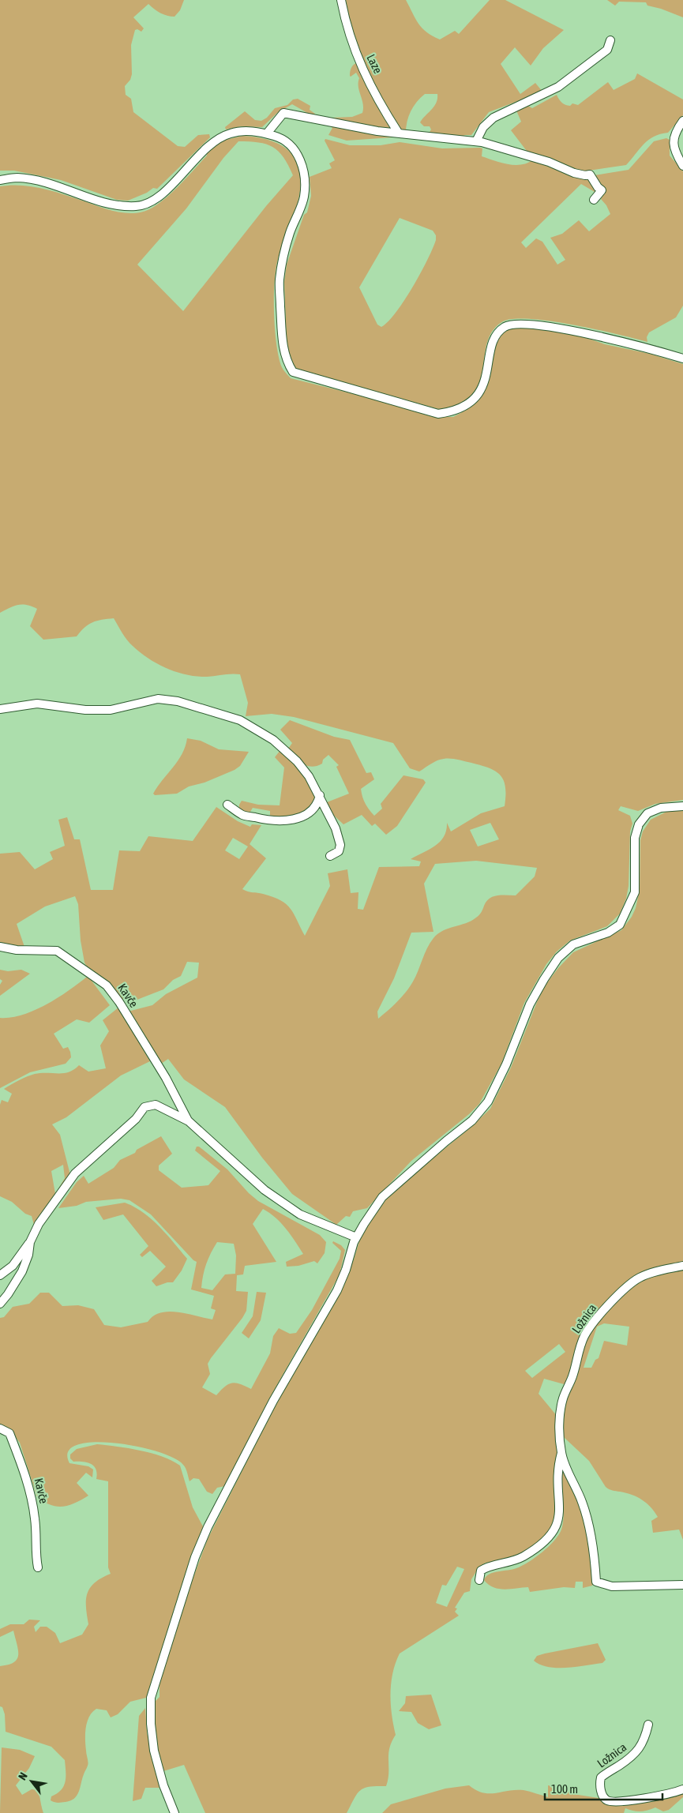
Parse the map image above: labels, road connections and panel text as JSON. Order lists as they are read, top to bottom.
{
  "streets": {
    "street": ["Laze", "Kavče", "Ložnica"]
  },
  "scale_bar": "100 m",
  "north": "top left"
}
